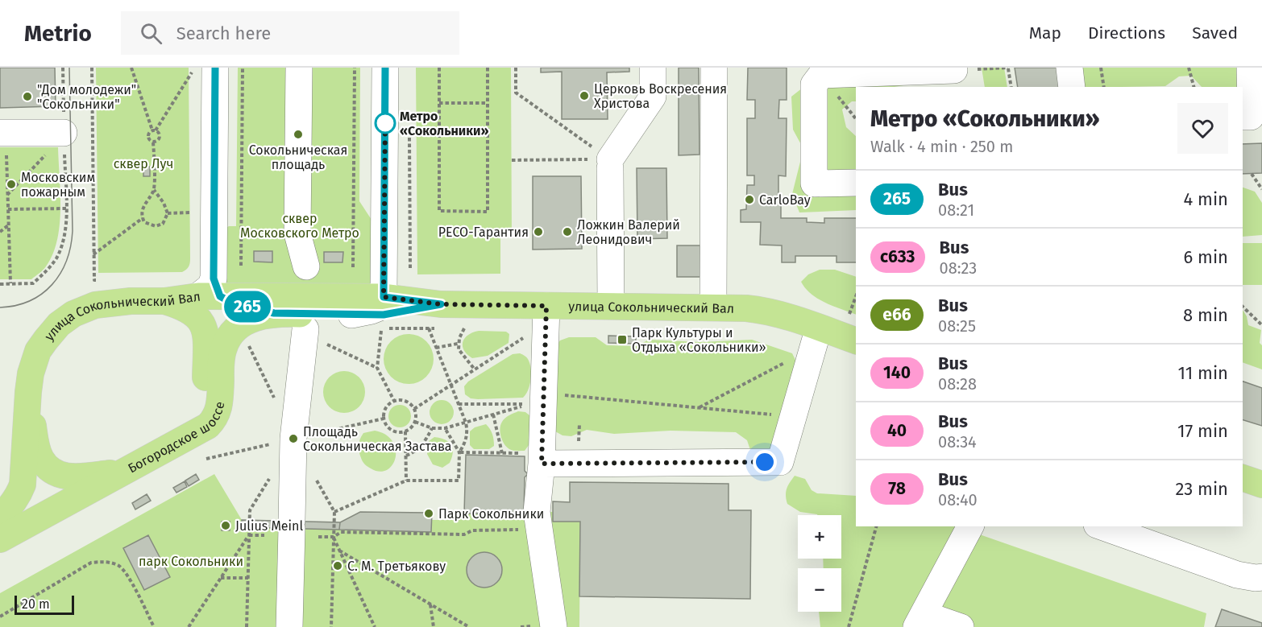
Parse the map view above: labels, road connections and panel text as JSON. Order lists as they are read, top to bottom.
{
  "streets": {
    "main road": ["улица Сокольнический Вал", "Богородское шоссе"]
  },
  "crossings": [
    ["улица Сокольнический Вал", "Богородское шоссе"]
  ],
  "parks": ["сквер Луч", "сквер Московского Метро", "парк Сокольники"],
  "places": {
    "other": [
      "Церковь Воскресения Христова",
      "\"Дом молодежи\" \"Сокольники\"",
      "Метро «Сокольники»",
      "Сокольническая площадь",
      "Московским пожарным",
      "CarloBay",
      "РЕСО-Гарантия",
      "Ложкин Валерий Леонидович",
      "Площадь Сокольническая Застава",
      "Парк Сокольники",
      "Julius Meinl",
      "С. М. Третьякову"
    ],
    "transit": ["Парк Культуры и Отдыха «Сокольники»"]
  },
  "lines": ["bus line 265"],
  "scale_bar": "20 m",
  "page": {
    "header": "Metrio",
    "search": "Search here",
    "nav": ["Map", "Directions", "Saved"],
    "on_map": "265",
    "heading": ["Метро «Сокольники»", "Walk · 4 min · 250 m"],
    "list": [
      {
        "mark": "265",
        "name": "Bus",
        "note": "08:21",
        "value": "4 min"
      },
      {
        "mark": "с633",
        "name": "Bus",
        "note": "08:23",
        "value": "6 min"
      },
      {
        "mark": "е66",
        "name": "Bus",
        "note": "08:25",
        "value": "8 min"
      },
      {
        "mark": "140",
        "name": "Bus",
        "note": "08:28",
        "value": "11 min"
      },
      {
        "mark": "40",
        "name": "Bus",
        "note": "08:34",
        "value": "17 min"
      },
      {
        "mark": "78",
        "name": "Bus",
        "note": "08:40",
        "value": "23 min"
      }
    ],
    "map_buttons": ["+", "−"],
    "scale": "20 m"
  }
}
